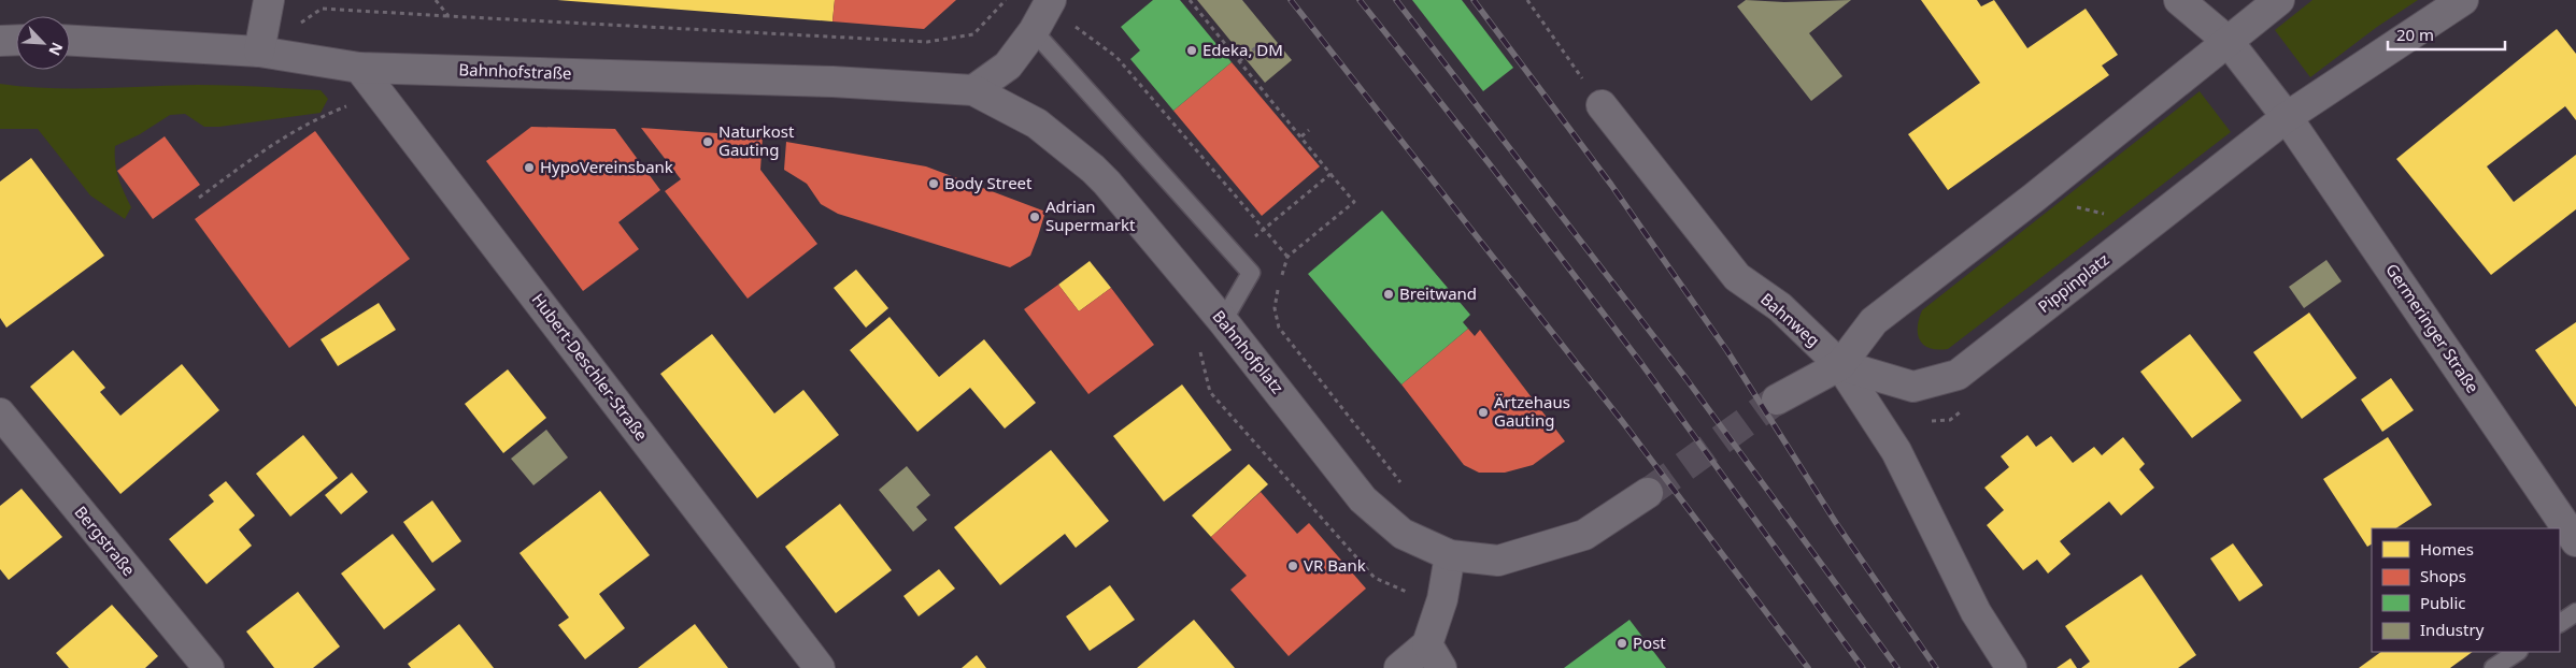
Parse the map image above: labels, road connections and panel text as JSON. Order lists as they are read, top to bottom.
{
  "streets": {
    "street": [
      "Bahnhofstraße",
      "Pippinplatz",
      "Bahnweg",
      "Germeringer Straße",
      "Bahnhofplatz",
      "Hubert-Deschler-Straße",
      "Bergstraße"
    ]
  },
  "crossings": [
    ["Bahnhofstraße", "Bahnhofplatz"],
    ["Bahnhofstraße", "Hubert-Deschler-Straße"],
    ["Pippinplatz", "Bahnweg"],
    ["Pippinplatz", "Germeringer Straße"]
  ],
  "places": [
    "Edeka, DM",
    "Naturkost Gauting",
    "HypoVereinsbank",
    "Body Street",
    "Adrian Supermarkt",
    "Breitwand",
    "Ärtzehaus Gauting",
    "VR Bank",
    "Post"
  ],
  "legend": [
    "Homes",
    "Shops",
    "Public",
    "Industry"
  ],
  "scale_bar": "20 m",
  "north": "bottom right"
}
